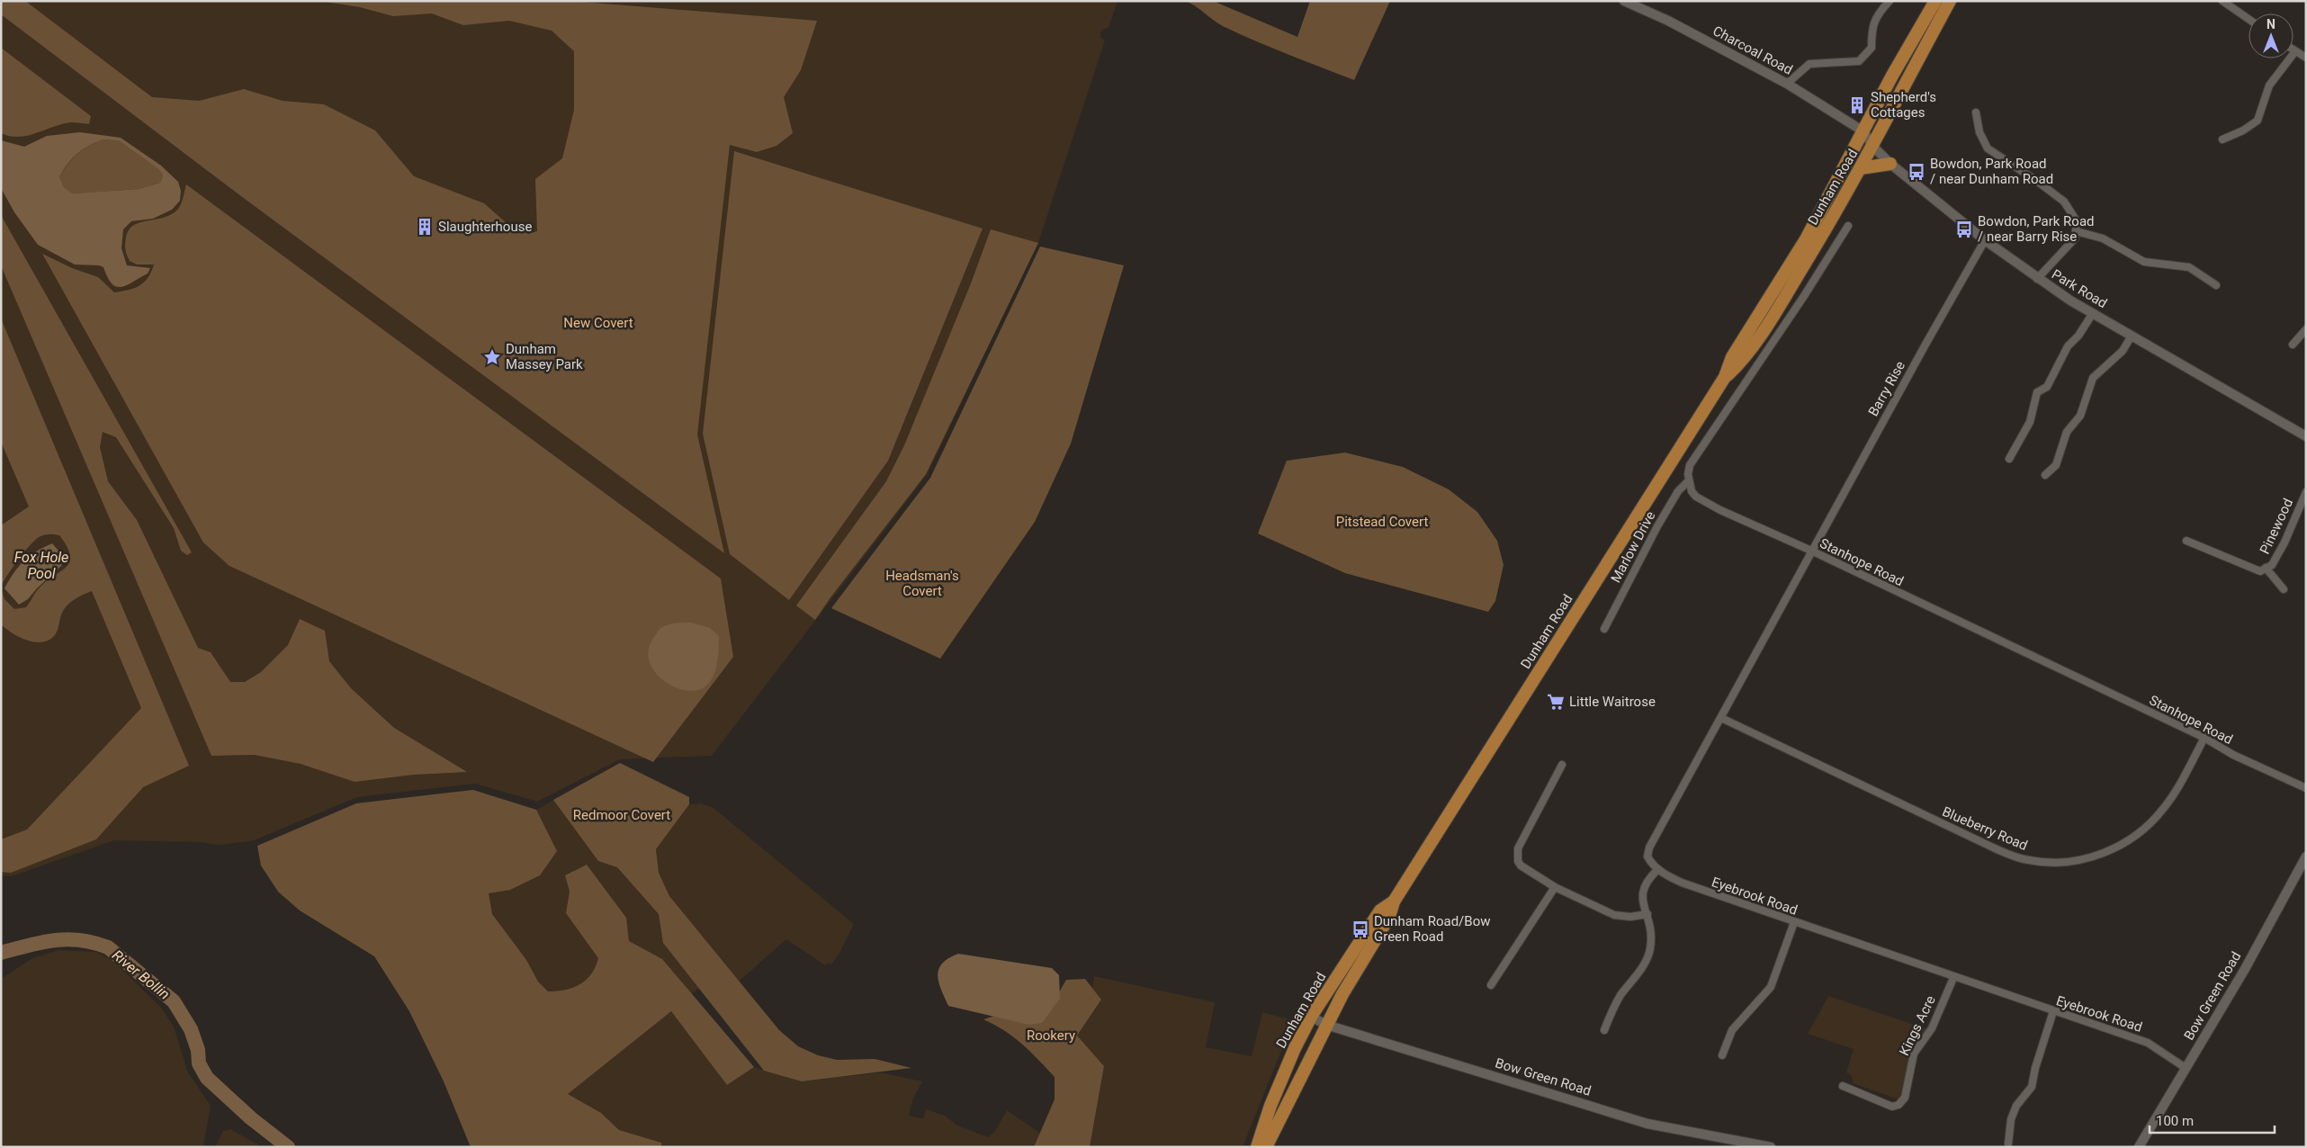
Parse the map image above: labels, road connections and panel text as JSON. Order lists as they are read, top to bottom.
{
  "streets": {
    "highway": ["Dunham Road"],
    "main road": ["Charcoal Road", "Park Road", "Bow Green Road"],
    "street": [
      "Barry Rise",
      "Pinewood",
      "Marlow Drive",
      "Stanhope Road",
      "Blueberry Road",
      "Eyebrook Road",
      "Kings Acre"
    ]
  },
  "crossings": [
    ["Charcoal Road", "Dunham Road"],
    ["Charcoal Road", "Park Road"],
    ["Dunham Road", "Park Road"],
    ["Dunham Road", "Bow Green Road"],
    ["Park Road", "Barry Rise"],
    ["Barry Rise", "Stanhope Road"],
    ["Marlow Drive", "Stanhope Road"],
    ["Stanhope Road", "Blueberry Road"],
    ["Eyebrook Road", "Bow Green Road"],
    ["Eyebrook Road", "Kings Acre"]
  ],
  "water": ["Fox Hole Pool", "River Bollin"],
  "parks": [
    "New Covert",
    "Pitstead Covert",
    "Headsman's Covert",
    "Redmoor Covert",
    "Rookery"
  ],
  "places": {
    "building": ["Shepherd's Cottages", "Slaughterhouse"],
    "bus stop": ["Bowdon, Park Road / near Dunham Road", "Bowdon, Park Road / near Barry Rise", "Dunham Road/Bow Green Road"],
    "place": ["Dunham Massey Park"],
    "supermarket": ["Little Waitrose"]
  },
  "scale_bar": "100 m",
  "north": "top"
}
